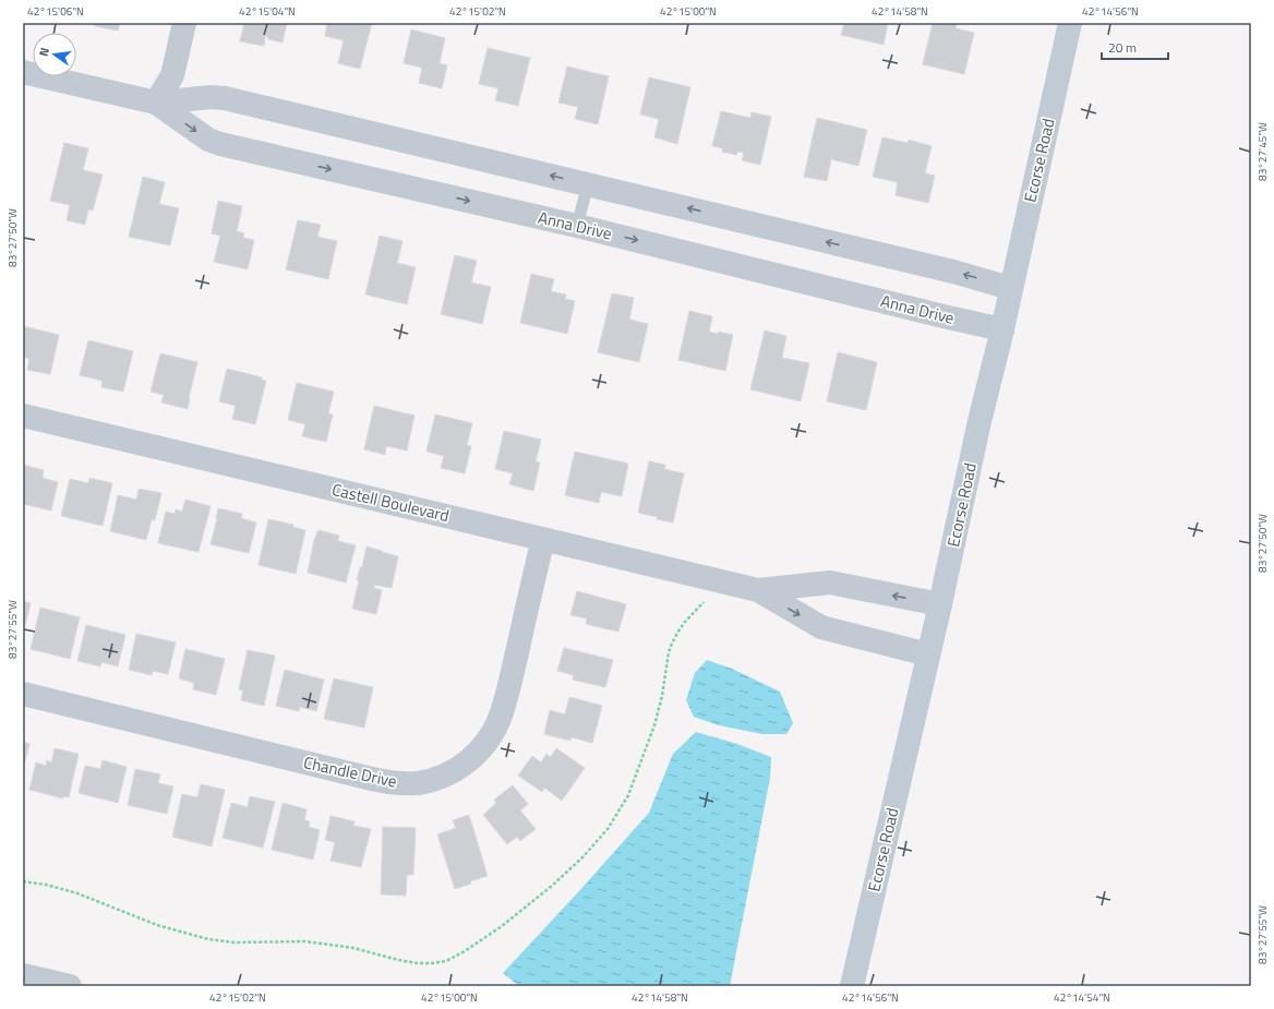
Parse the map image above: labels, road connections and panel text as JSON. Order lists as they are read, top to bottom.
{
  "streets": {
    "main road": ["Ecorse Road"],
    "street": ["Anna Drive", "Castell Boulevard", "Chandle Drive"]
  },
  "crossings": [
    ["Ecorse Road", "Anna Drive"],
    ["Ecorse Road", "Castell Boulevard"],
    ["Castell Boulevard", "Chandle Drive"]
  ],
  "scale_bar": "20 m",
  "north": "left",
  "coordinates": [
    "42°15'06\"N",
    "42°15'04\"N",
    "42°15'02\"N",
    "42°15'00\"N",
    "42°14'58\"N",
    "42°14'56\"N",
    "83°27'45\"W",
    "83°27'50\"W",
    "83°27'55\"W",
    "42°14'54\"N"
  ]
}
